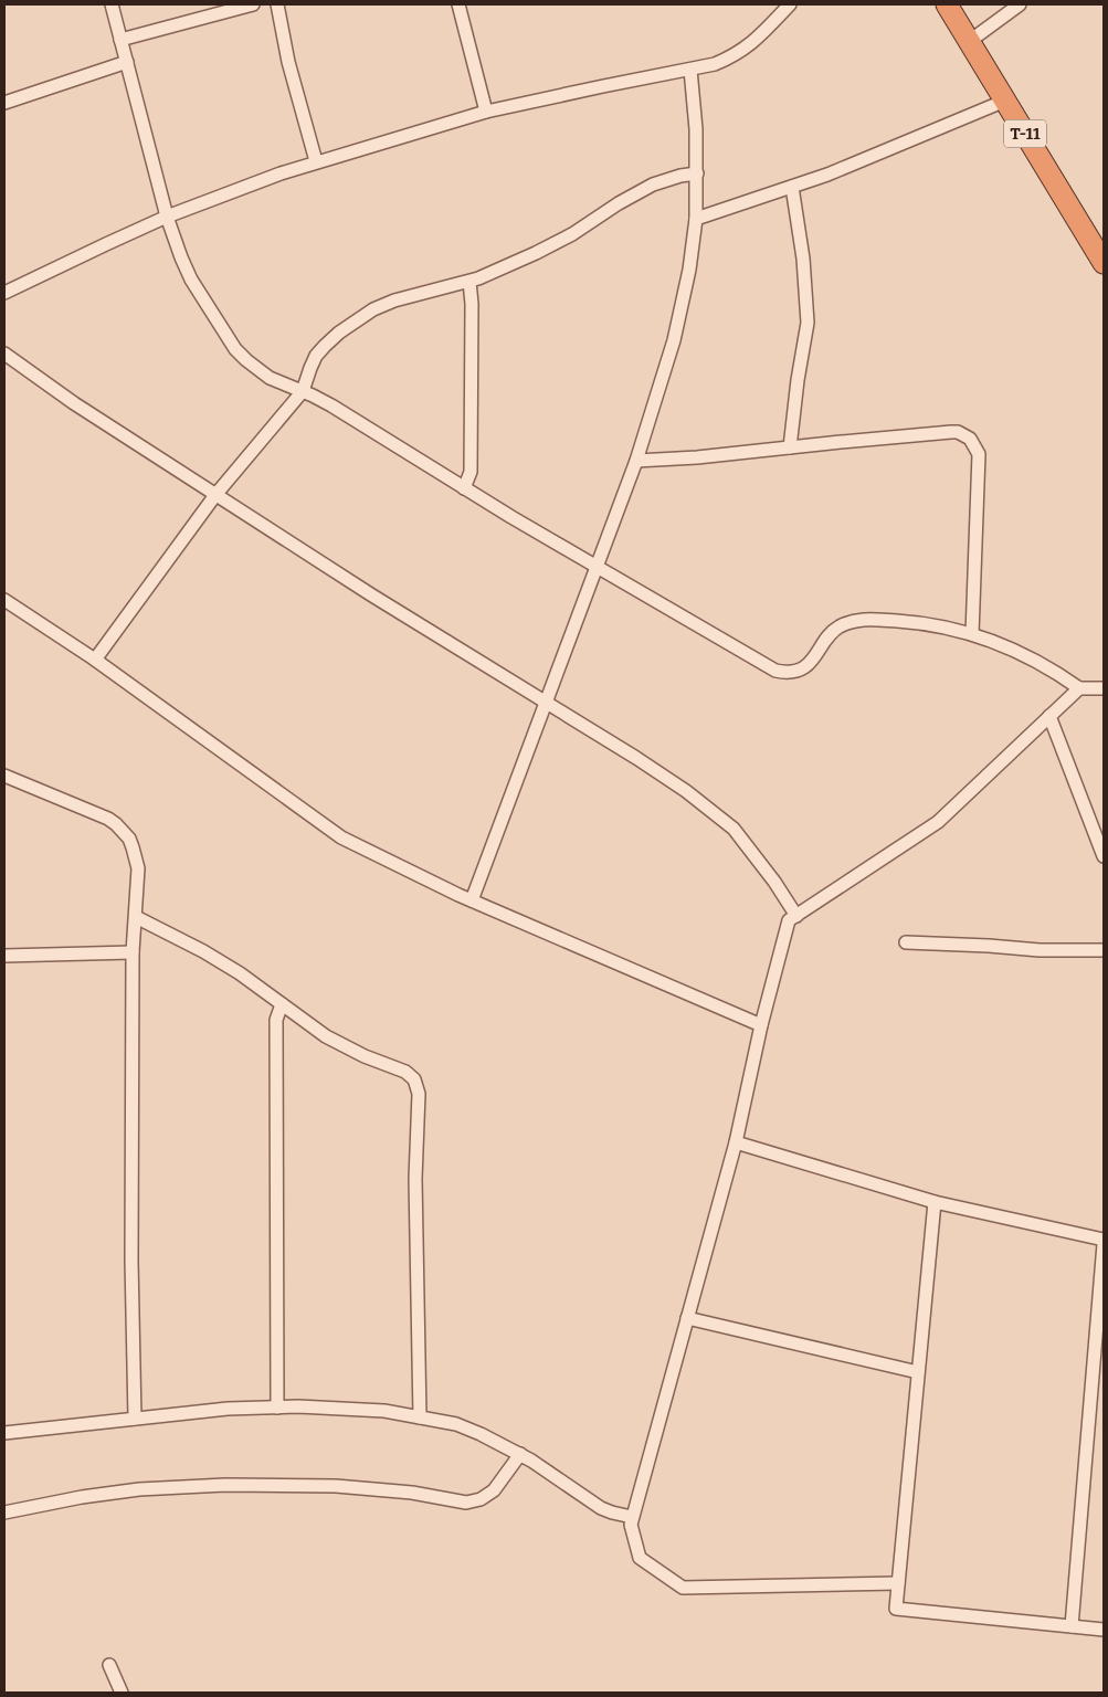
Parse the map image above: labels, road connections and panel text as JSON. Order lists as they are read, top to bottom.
{
  "streets": {
    "highway": ["T-11"]
  }
}
